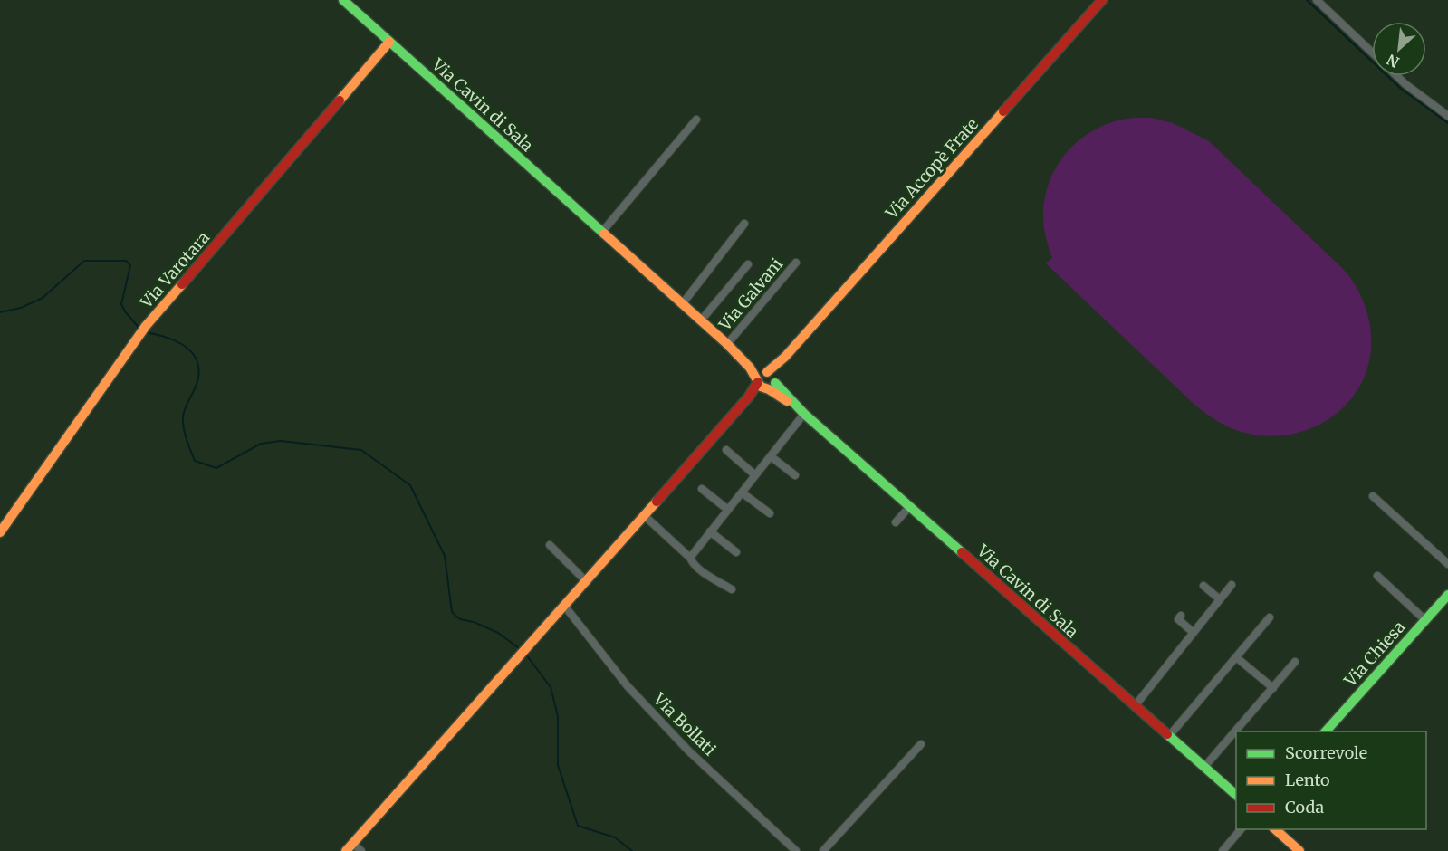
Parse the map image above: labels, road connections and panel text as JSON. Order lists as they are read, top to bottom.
{
  "streets": {
    "main road": [
      "Via Cavin di Sala",
      "Via Accopè Frate",
      "Via Varotara",
      "Via Chiesa"
    ],
    "street": ["Via Galvani", "Via Bollati"]
  },
  "crossings": [
    ["Via Cavin di Sala", "Via Accopè Frate"],
    ["Via Cavin di Sala", "Via Varotara"],
    ["Via Cavin di Sala", "Via Galvani"]
  ],
  "legend": ["Scorrevole", "Lento", "Coda"],
  "north": "bottom left"
}
